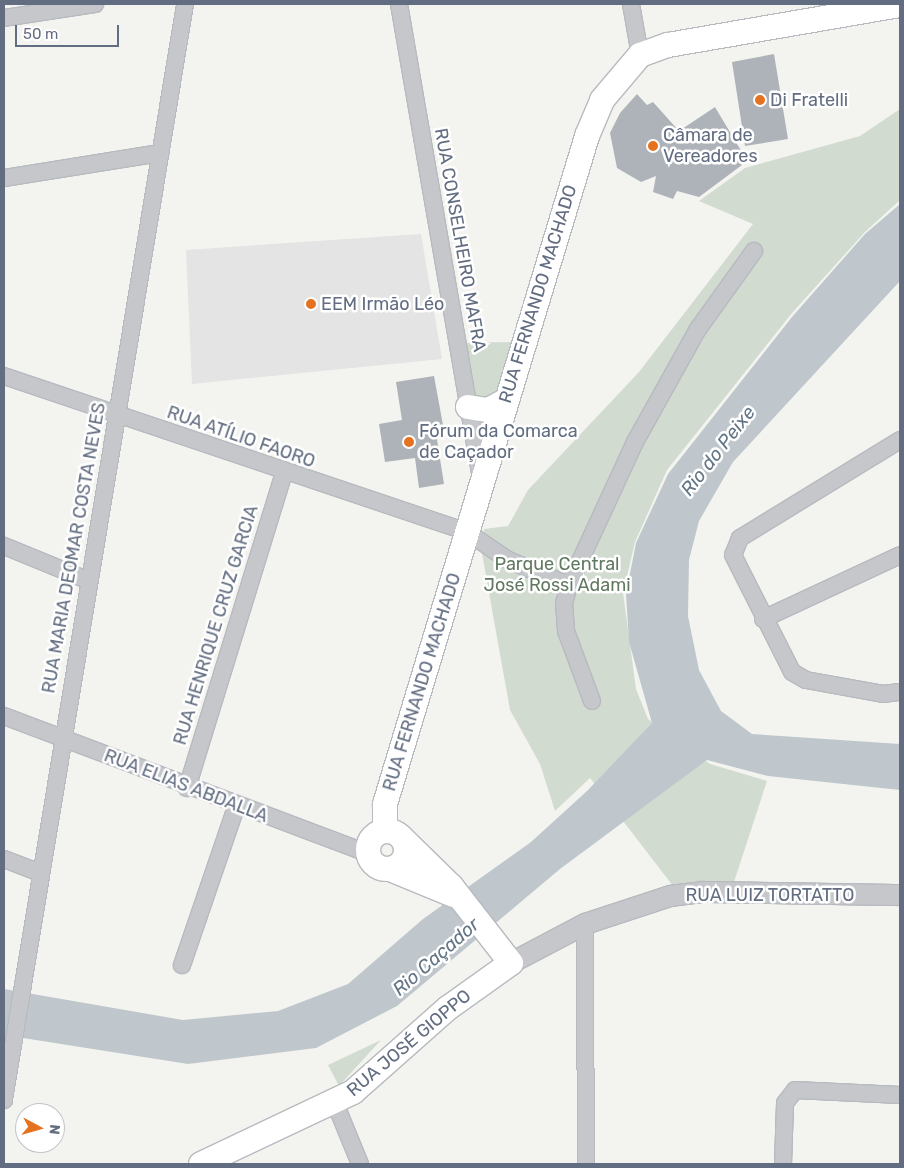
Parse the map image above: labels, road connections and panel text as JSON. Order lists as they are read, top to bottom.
{
  "streets": {
    "main road": ["RUA FERNANDO MACHADO", "RUA JOSÉ GIOPPO"],
    "street": [
      "RUA CONSELHEIRO MAFRA",
      "RUA ATÍLIO FAORO",
      "RUA MARIA DEOMAR COSTA NEVES",
      "RUA HENRIQUE CRUZ GARCIA",
      "RUA ELIAS ABDALLA",
      "RUA LUIZ TORTATTO"
    ]
  },
  "crossings": [
    ["RUA CONSELHEIRO MAFRA", "RUA FERNANDO MACHADO"],
    ["RUA FERNANDO MACHADO", "RUA ATÍLIO FAORO"],
    ["RUA ATÍLIO FAORO", "RUA MARIA DEOMAR COSTA NEVES"],
    ["RUA ATÍLIO FAORO", "RUA HENRIQUE CRUZ GARCIA"],
    ["RUA MARIA DEOMAR COSTA NEVES", "RUA ELIAS ABDALLA"],
    ["RUA HENRIQUE CRUZ GARCIA", "RUA ELIAS ABDALLA"],
    ["RUA LUIZ TORTATTO", "RUA JOSÉ GIOPPO"]
  ],
  "water": ["Rio do Peixe", "Rio Caçador"],
  "parks": ["Parque Central José Rossi Adami"],
  "places": [
    "Di Fratelli",
    "Câmara de Vereadores",
    "EEM Irmão Léo",
    "Fórum da Comarca de Caçador"
  ],
  "scale_bar": "50 m",
  "north": "right"
}
